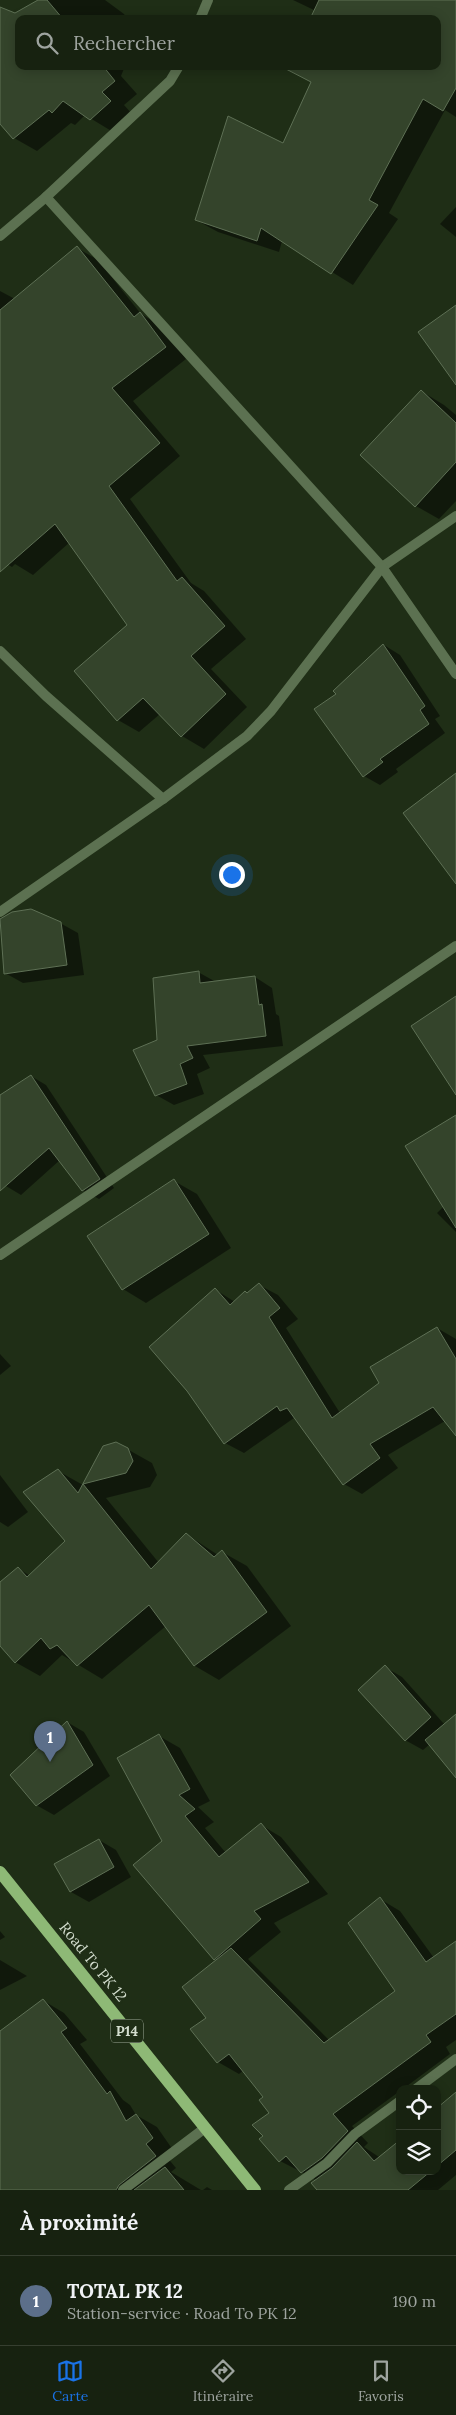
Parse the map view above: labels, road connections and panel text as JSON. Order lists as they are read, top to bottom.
{
  "streets": {
    "main road": ["Road To PK 12", "P14"]
  },
  "page": {
    "search": "Rechercher",
    "pins": "1",
    "heading": "À proximité",
    "list": [
      {
        "mark": "1",
        "name": "TOTAL PK 12",
        "note": "Station-service · Road To PK 12",
        "value": "190 m"
      }
    ],
    "nav": ["Carte", "Itinéraire", "Favoris"]
  }
}
